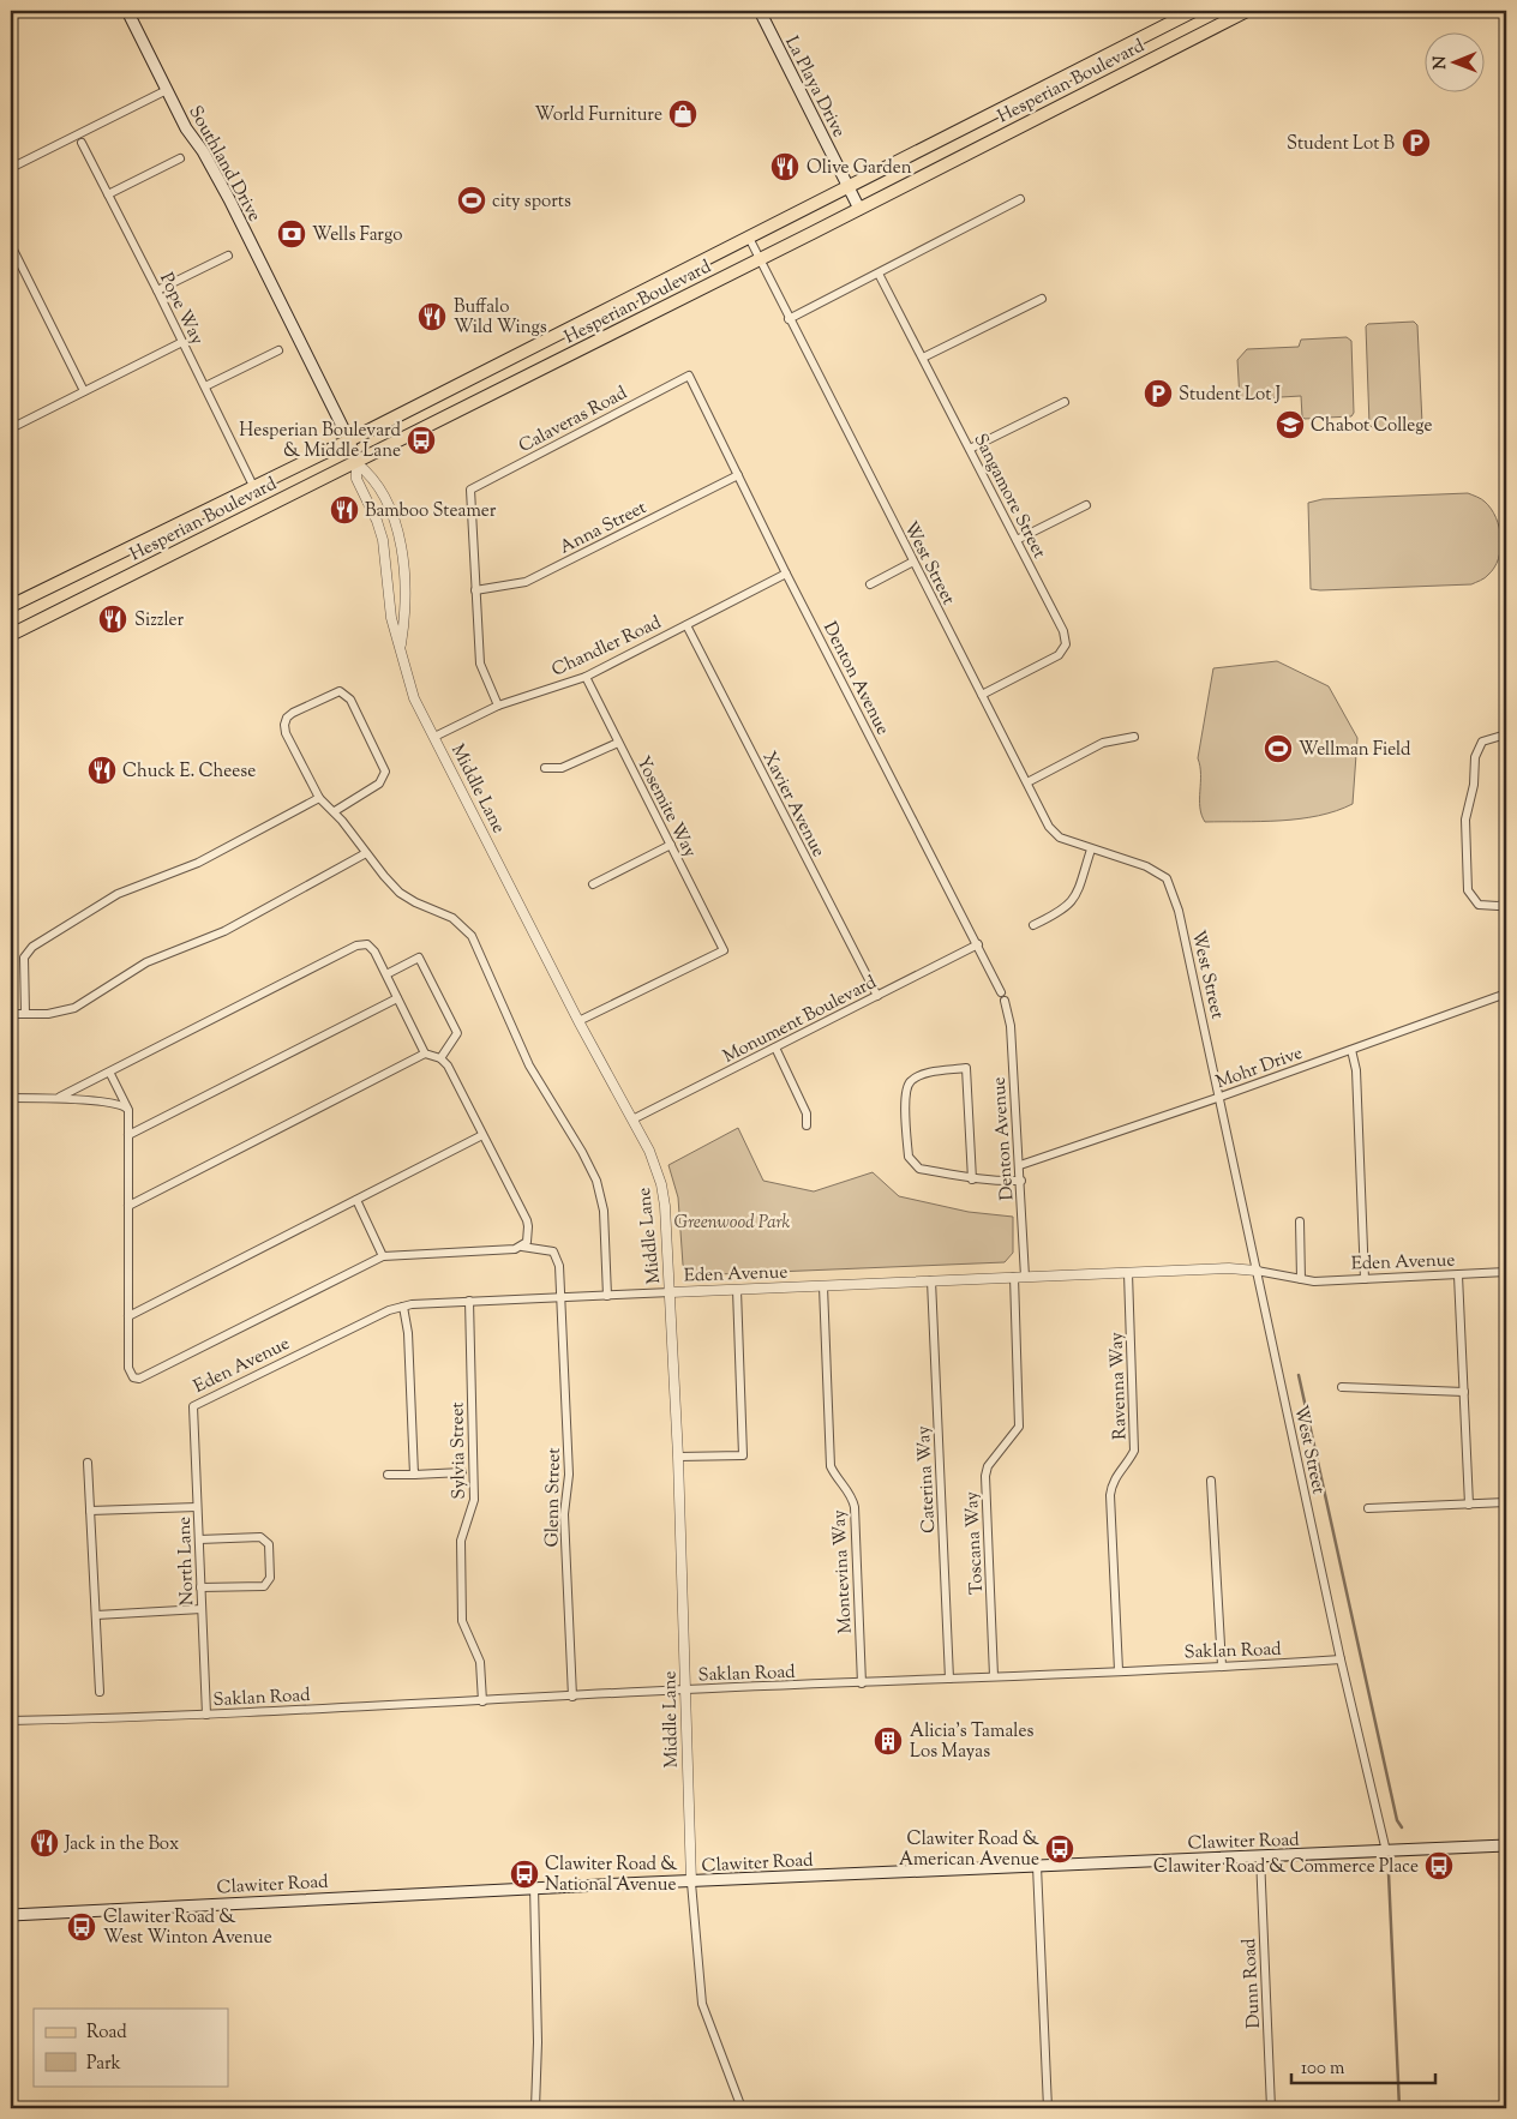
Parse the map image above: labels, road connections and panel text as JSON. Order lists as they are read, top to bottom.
{
  "streets": {
    "main road": [
      "Hesperian Boulevard",
      "La Playa Drive",
      "Southland Drive",
      "Clawiter Road"
    ],
    "street": [
      "Pope Way",
      "Calaveras Road",
      "Sangamore Street",
      "Anna Street",
      "West Street",
      "Chandler Road",
      "Denton Avenue",
      "Middle Lane",
      "Xavier Avenue",
      "Yosemite Way",
      "Monument Boulevard",
      "Mohr Drive",
      "Eden Avenue",
      "Ravenna Way",
      "Sylvia Street",
      "Caterina Way",
      "Glenn Street",
      "Toscana Way",
      "North Lane",
      "Montevina Way",
      "Saklan Road",
      "Dunn Road"
    ]
  },
  "crossings": [
    ["Hesperian Boulevard", "La Playa Drive"],
    ["Hesperian Boulevard", "Southland Drive"],
    ["Hesperian Boulevard", "Pope Way"],
    ["Hesperian Boulevard", "West Street"],
    ["Hesperian Boulevard", "Middle Lane"],
    ["Southland Drive", "Middle Lane"],
    ["Calaveras Road", "Anna Street"],
    ["Calaveras Road", "Denton Avenue"],
    ["Sangamore Street", "West Street"],
    ["Anna Street", "Denton Avenue"],
    ["West Street", "Mohr Drive"],
    ["West Street", "Eden Avenue"],
    ["West Street", "Saklan Road"],
    ["West Street", "Clawiter Road"],
    ["Chandler Road", "Denton Avenue"],
    ["Chandler Road", "Middle Lane"],
    ["Chandler Road", "Xavier Avenue"],
    ["Chandler Road", "Yosemite Way"],
    ["Denton Avenue", "Monument Boulevard"],
    ["Denton Avenue", "Mohr Drive"],
    ["Denton Avenue", "Eden Avenue"],
    ["Middle Lane", "Yosemite Way"],
    ["Middle Lane", "Monument Boulevard"],
    ["Middle Lane", "Eden Avenue"],
    ["Middle Lane", "Saklan Road"],
    ["Middle Lane", "Clawiter Road"],
    ["Xavier Avenue", "Monument Boulevard"],
    ["Eden Avenue", "Ravenna Way"],
    ["Eden Avenue", "Sylvia Street"],
    ["Eden Avenue", "Caterina Way"],
    ["Eden Avenue", "Glenn Street"],
    ["Eden Avenue", "Toscana Way"],
    ["Eden Avenue", "North Lane"],
    ["Eden Avenue", "Montevina Way"],
    ["Ravenna Way", "Saklan Road"],
    ["Sylvia Street", "Saklan Road"],
    ["Caterina Way", "Saklan Road"],
    ["Glenn Street", "Saklan Road"],
    ["Toscana Way", "Saklan Road"],
    ["North Lane", "Saklan Road"],
    ["Montevina Way", "Saklan Road"],
    ["Clawiter Road", "Dunn Road"]
  ],
  "parks": ["Greenwood Park"],
  "places": {
    "shop": ["World Furniture"],
    "parking": ["Student Lot B", "Student Lot J"],
    "restaurant": [
      "Olive Garden",
      "Buffalo Wild Wings",
      "Bamboo Steamer",
      "Sizzler",
      "Chuck E. Cheese",
      "Jack in the Box"
    ],
    "sports": ["city sports", "Wellman Field"],
    "bank": ["Wells Fargo"],
    "school or university": ["Chabot College"],
    "bus stop": [
      "Hesperian Boulevard & Middle Lane",
      "Clawiter Road & American Avenue",
      "Clawiter Road & Commerce Place",
      "Clawiter Road & National Avenue",
      "Clawiter Road & West Winton Avenue"
    ],
    "building": ["Alicia's Tamales Los Mayas"]
  },
  "legend": ["Road", "Park"],
  "scale_bar": "100 m",
  "north": "left"
}
